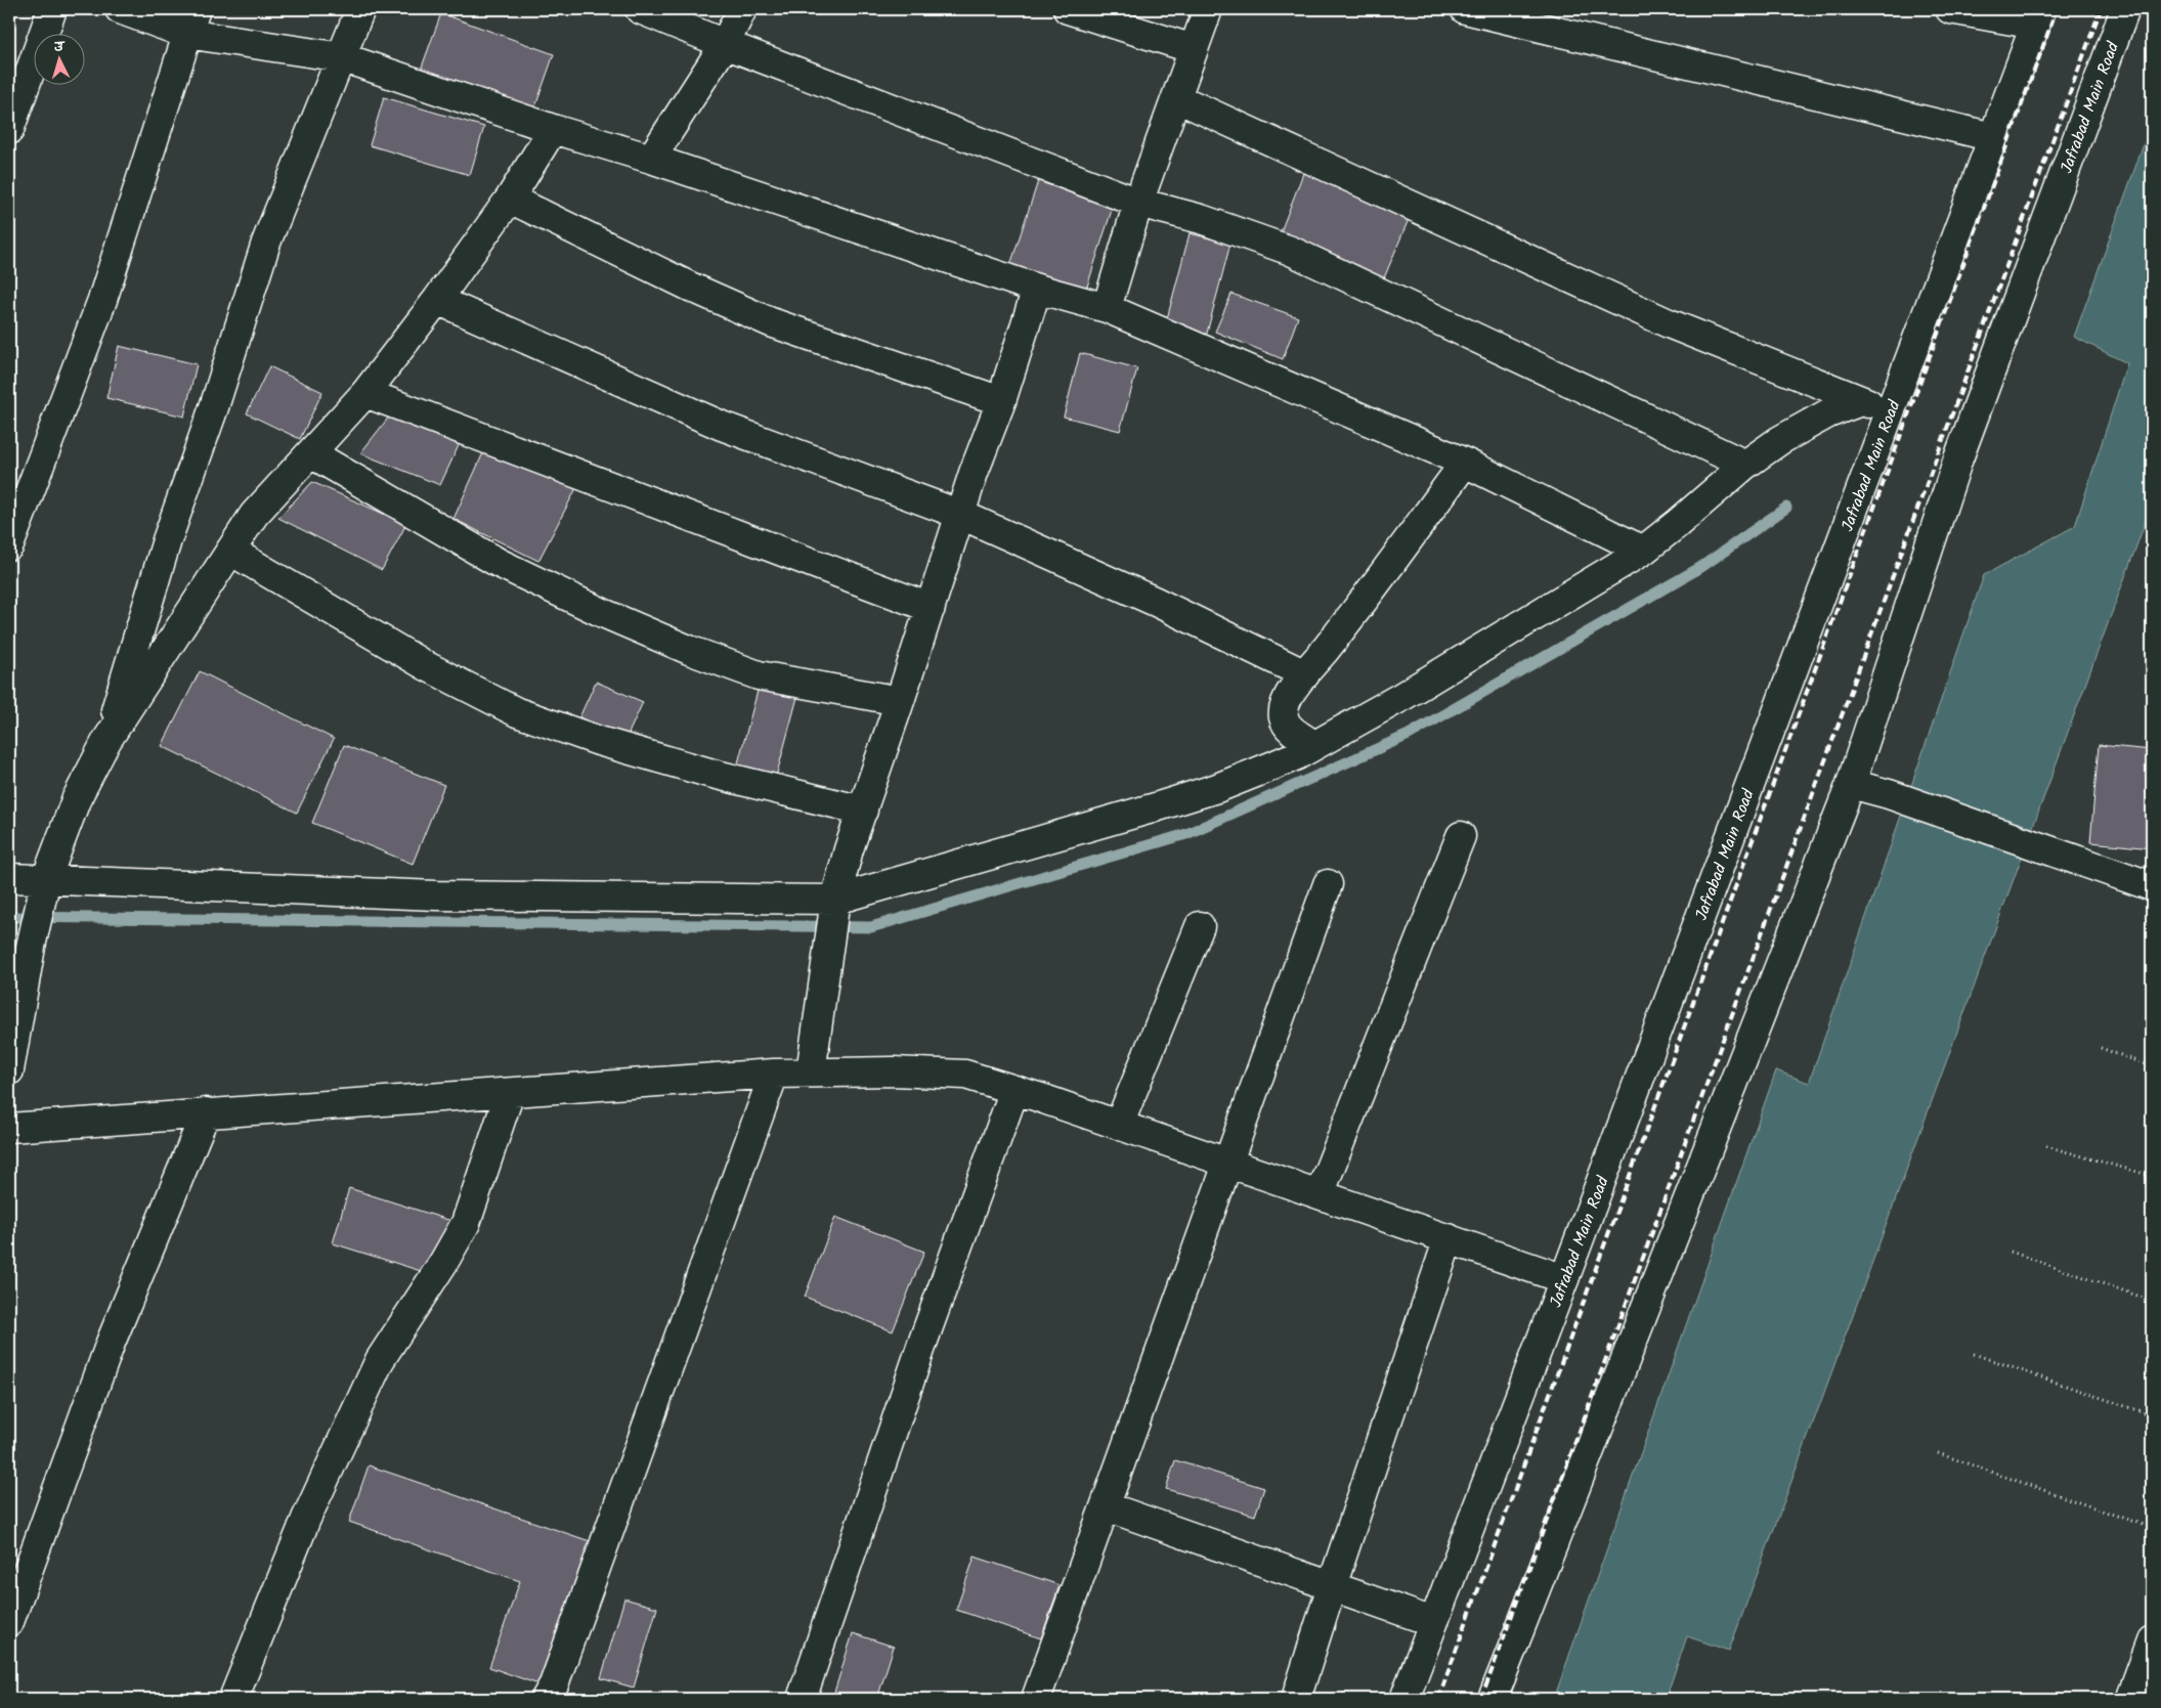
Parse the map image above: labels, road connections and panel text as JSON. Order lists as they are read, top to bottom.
{
  "streets": {
    "street": ["Jafrabad Main Road"]
  },
  "north": "top"
}
